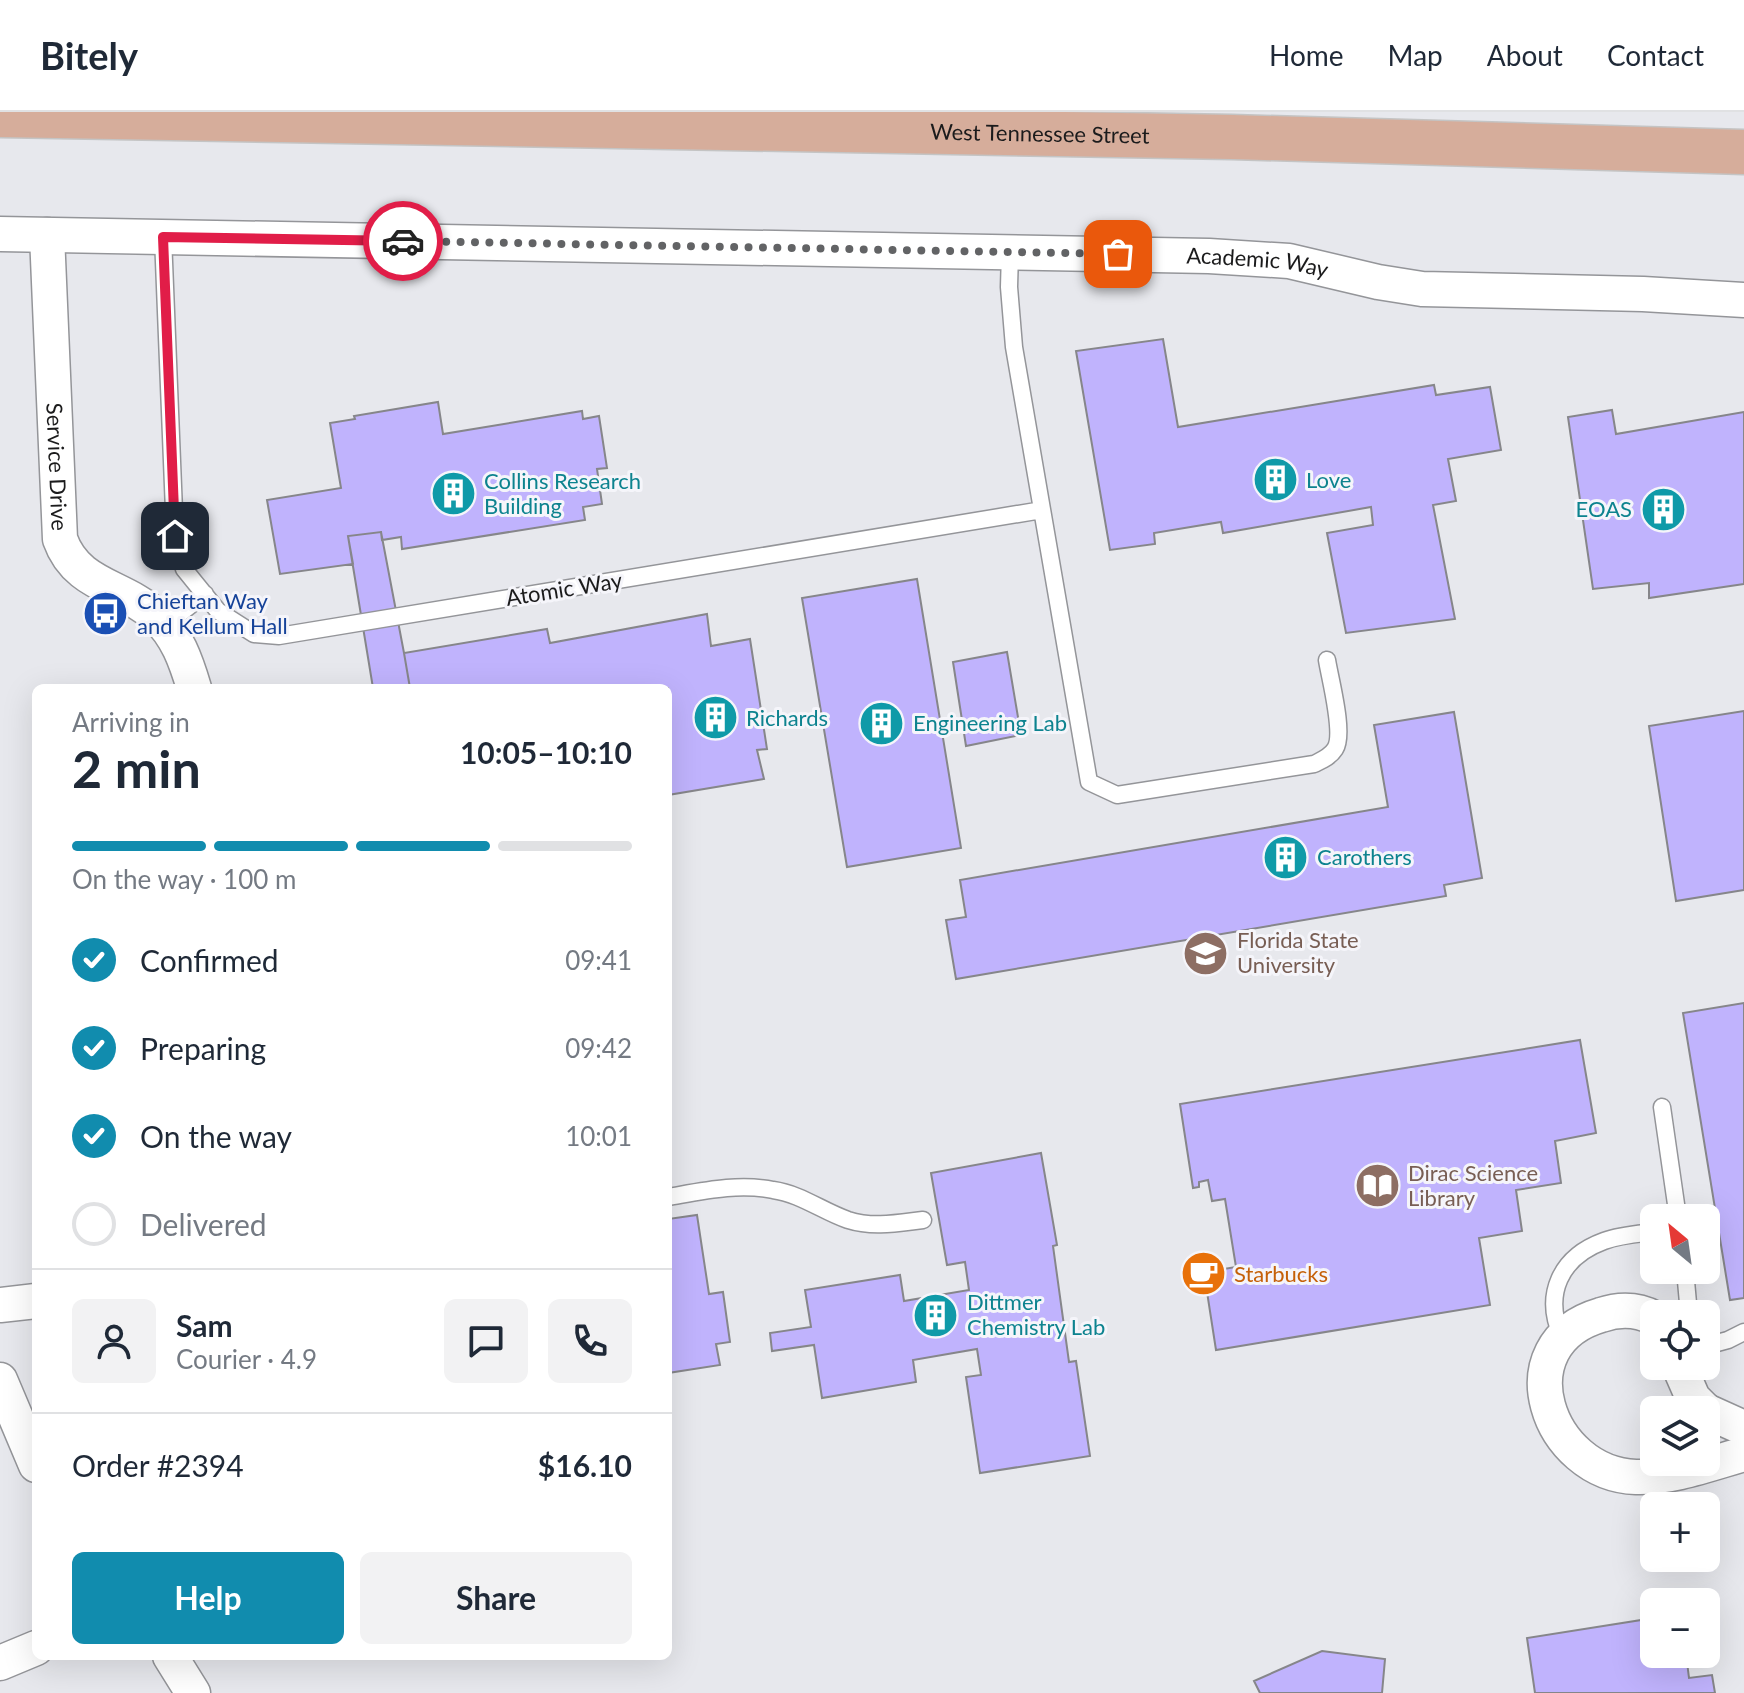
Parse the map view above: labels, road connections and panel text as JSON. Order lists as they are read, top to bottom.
{
  "streets": {
    "main road": ["West Tennessee Street"],
    "street": ["Academic Way", "Service Drive"],
    "lane": ["Atomic Way"]
  },
  "crossings": [
    ["Academic Way", "Service Drive"],
    ["Academic Way", "Atomic Way"]
  ],
  "places": {
    "building": [
      "Love",
      "Collins Research Building",
      "EOAS",
      "Richards",
      "Engineering Lab",
      "Carothers",
      "Dittmer Chemistry Lab"
    ],
    "bus stop": ["Chieftan Way and Kellum Hall"],
    "school or university": ["Florida State University"],
    "library": ["Dirac Science Library"],
    "cafe": ["Starbucks"]
  },
  "north": "top left",
  "page": {
    "header": "Bitely",
    "nav": [
      "Home",
      "Map",
      "About",
      "Contact"
    ],
    "heading": ["2 min", "Arriving in", "10:05–10:10"],
    "panel": [
      "Sam",
      "Courier · 4.9",
      "Order #2394",
      "$16.10"
    ],
    "bar": "On the way · 100 m",
    "list": [
      ["Confirmed", "09:41"],
      ["Preparing", "09:42"],
      ["On the way", "10:01"],
      "Delivered"
    ],
    "map_buttons": ["+", "−"],
    "buttons": ["Help", "Share"]
  }
}
